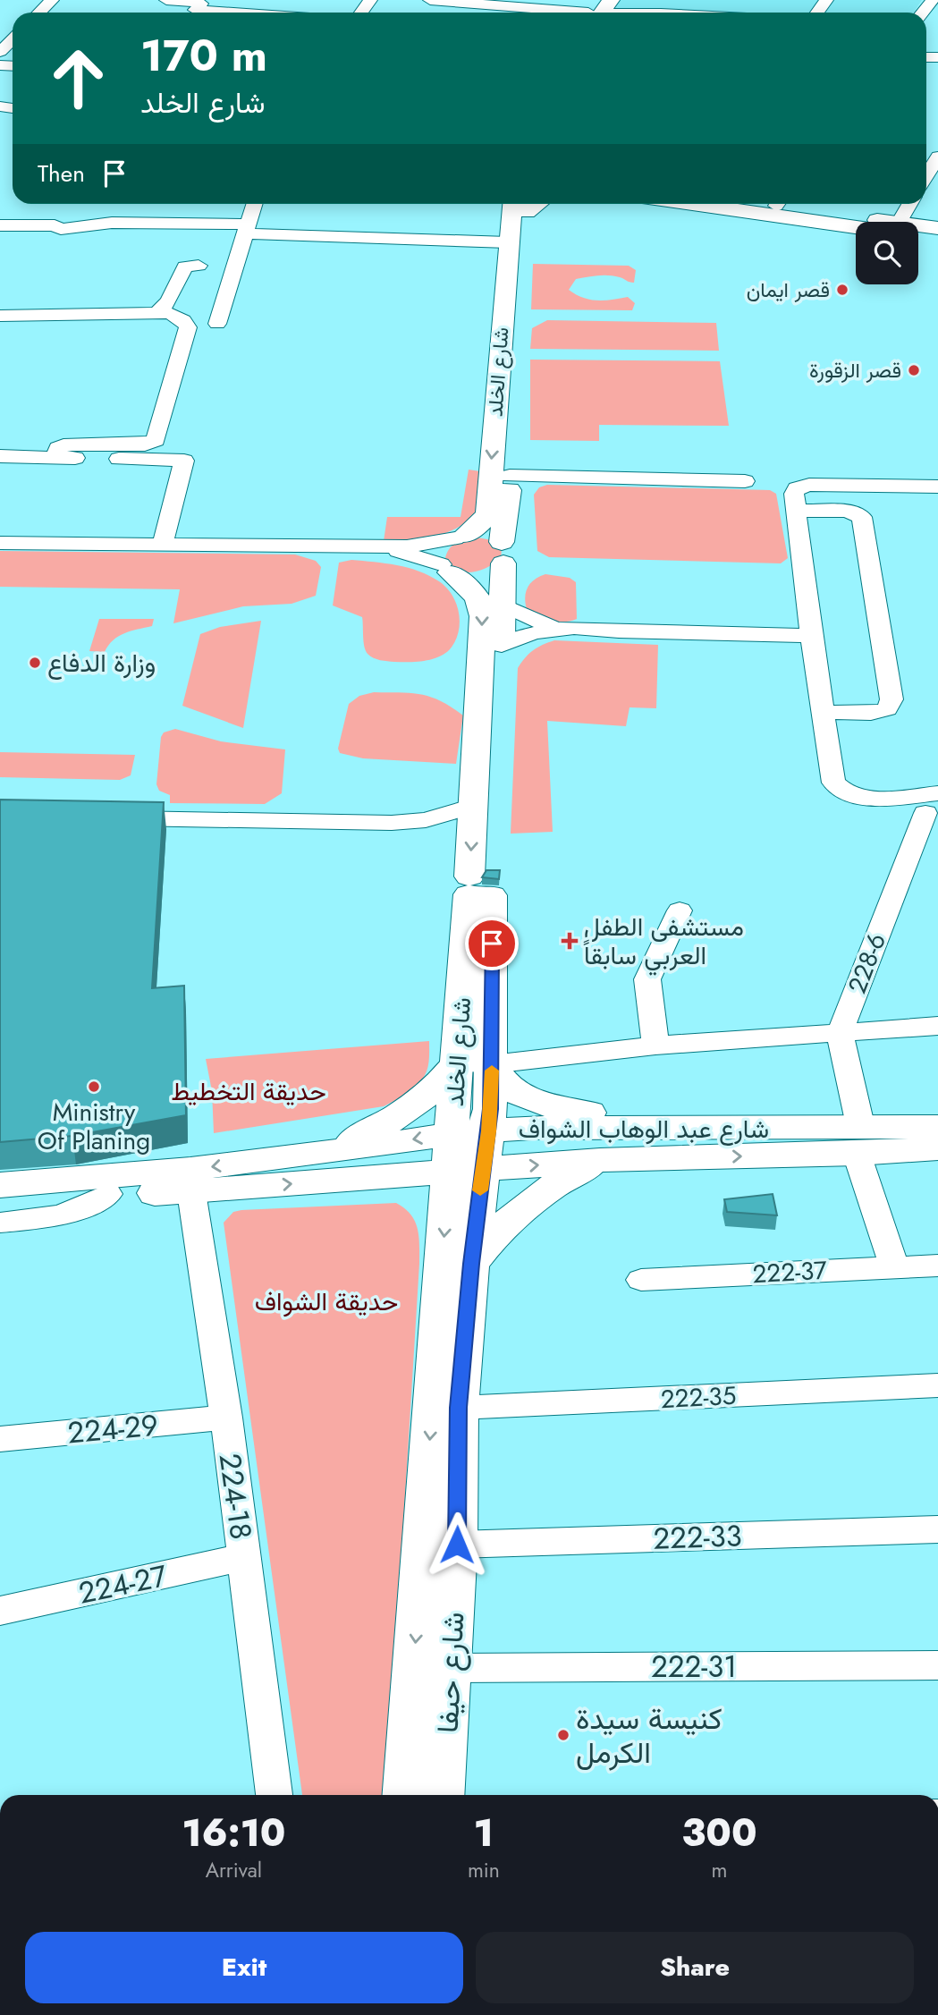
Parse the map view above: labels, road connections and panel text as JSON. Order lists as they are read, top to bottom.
{
  "streets": {
    "main road": ["شارع الخلد", "شارع عبد الوهاب الشواف", "شارع حيفا"],
    "street": [
      "228-6",
      "222-37",
      "222-35",
      "224-29",
      "224-18",
      "222-33",
      "224-27",
      "222-31"
    ]
  },
  "crossings": [
    ["شارع الخلد", "شارع عبد الوهاب الشواف"],
    ["شارع الخلد", "شارع حيفا"],
    ["شارع عبد الوهاب الشواف", "224-18"],
    ["شارع عبد الوهاب الشواف", "شارع حيفا"],
    ["222-35", "شارع حيفا"],
    ["224-29", "224-18"],
    ["224-18", "224-27"],
    ["222-33", "شارع حيفا"],
    ["222-31", "شارع حيفا"]
  ],
  "parks": ["حديقة التخطيط", "حديقة الشواف"],
  "places": {
    "other": [
      "قصر ايمان",
      "قصر الزقورة",
      "وزارة الدفاع",
      "Ministry Of Planing",
      "كنيسة سيدة الكرمل"
    ],
    "health": ["مستشفى الطفل العربي سابقاً"]
  },
  "page": {
    "turn": ["170 m", "شارع الخلد"],
    "then": "Then",
    "eta": [
      "16:10",
      "Arrival",
      "1",
      "min",
      "300",
      "m"
    ],
    "buttons": ["Exit", "Share"]
  }
}
